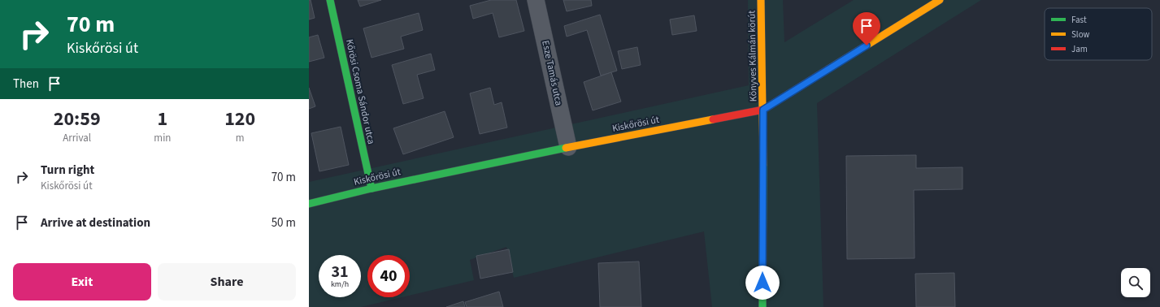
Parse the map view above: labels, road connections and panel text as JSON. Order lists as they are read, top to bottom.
{
  "streets": {
    "street": [
      "Könyves Kálmán körút",
      "Esze Tamás utca",
      "Kőrösi Csoma Sándor utca",
      "Kiskőrösi út"
    ]
  },
  "crossings": [
    ["Könyves Kálmán körút", "Kiskőrösi út"],
    ["Esze Tamás utca", "Kiskőrösi út"],
    ["Kőrösi Csoma Sándor utca", "Kiskőrösi út"]
  ],
  "legend": ["Fast", "Slow", "Jam"],
  "page": {
    "turn": ["70 m", "Kiskőrösi út"],
    "then": "Then",
    "eta": [
      "20:59",
      "Arrival",
      "1",
      "min",
      "120",
      "m"
    ],
    "list": [
      {
        "name": "Turn right",
        "note": "Kiskőrösi út",
        "value": "70 m"
      },
      {
        "name": "Arrive at destination",
        "value": "50 m"
      }
    ],
    "speed": "31 km/h",
    "limit": "40",
    "buttons": ["Exit", "Share"]
  }
}
